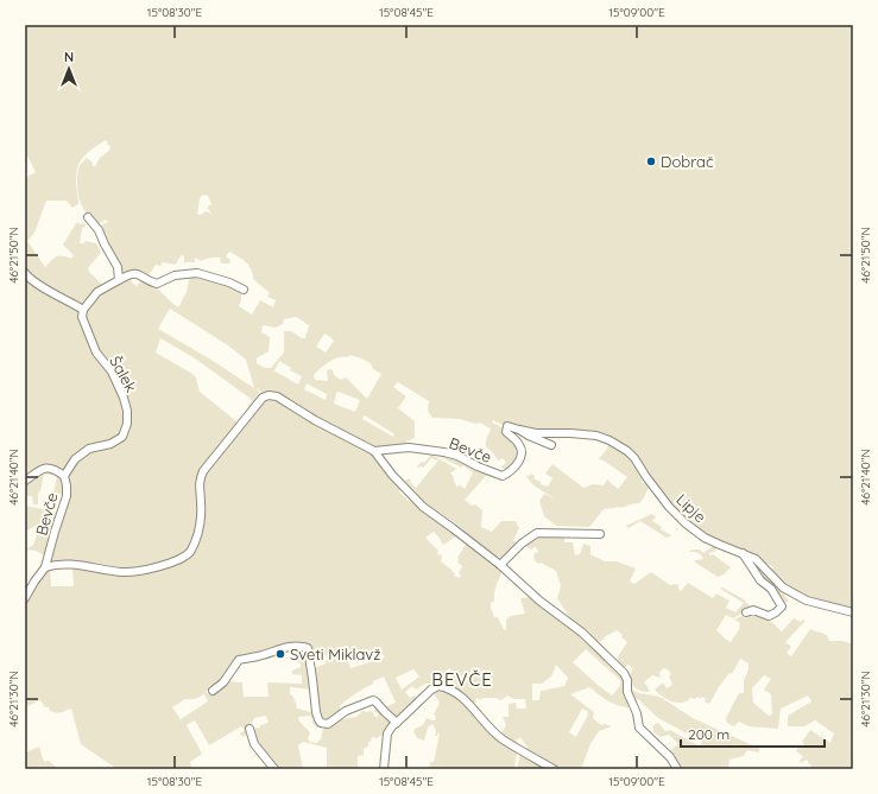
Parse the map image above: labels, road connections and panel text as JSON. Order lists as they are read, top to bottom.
{
  "streets": {
    "street": ["Šalek", "Bevče", "Lipje"]
  },
  "crossings": [
    ["Šalek", "Bevče"],
    ["Bevče", "Lipje"]
  ],
  "districts": ["BEVČE"],
  "places": ["Dobrač", "Sveti Miklavž"],
  "scale_bar": "200 m",
  "north": "top",
  "coordinates": [
    "15°08'30\"E",
    "15°08'45\"E",
    "15°09'00\"E",
    "46°21'50\"N",
    "46°21'40\"N",
    "46°21'30\"N"
  ]
}
